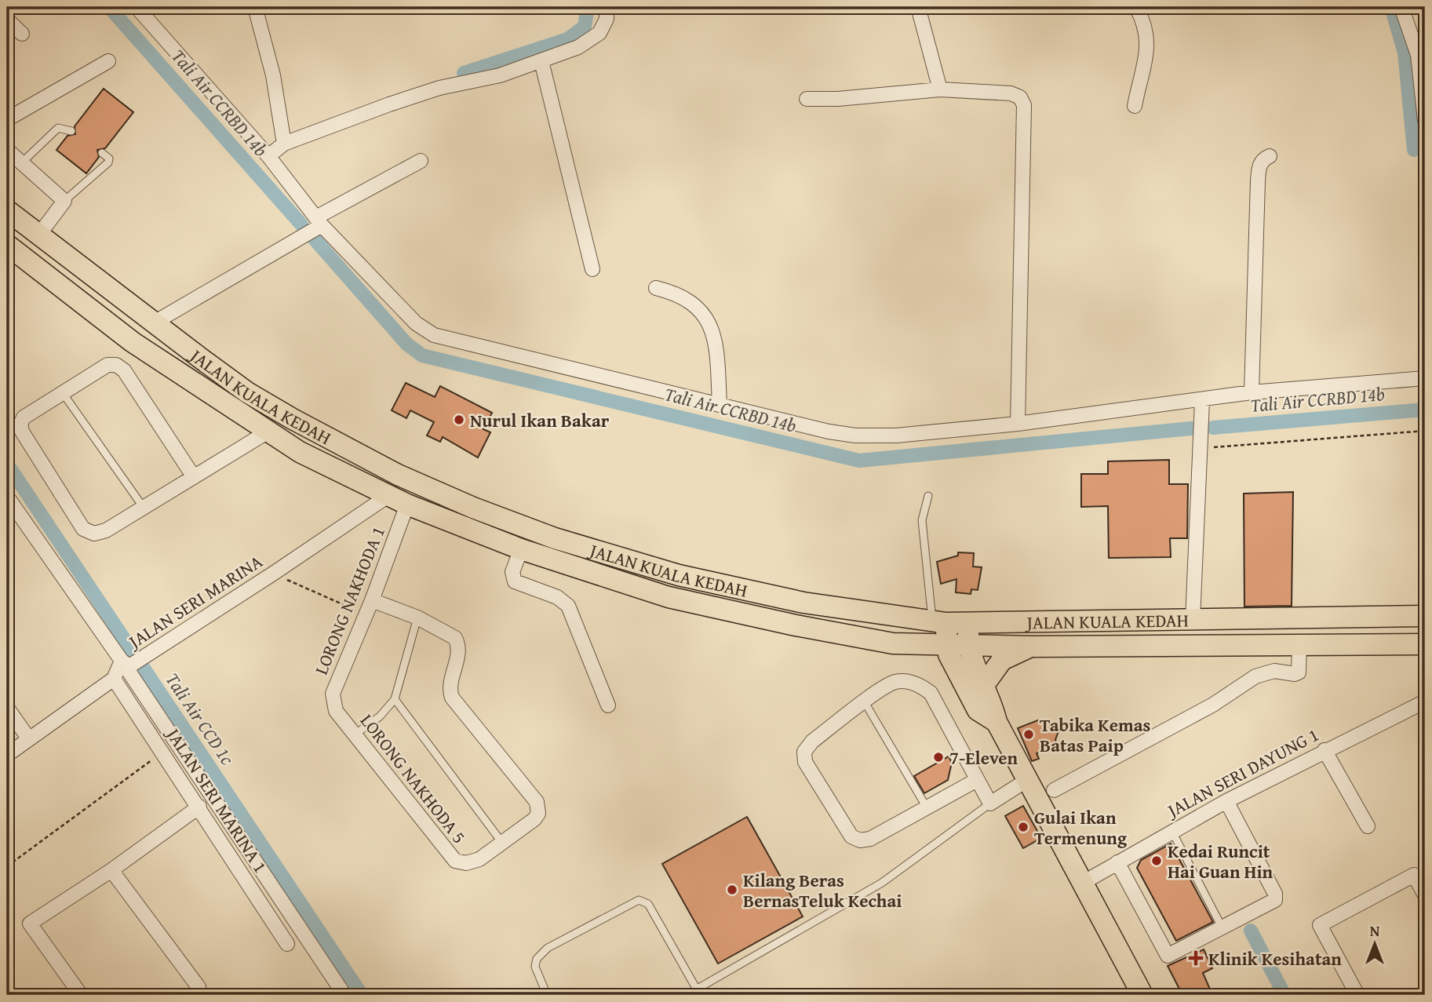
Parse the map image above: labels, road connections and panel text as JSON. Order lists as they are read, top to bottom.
{
  "streets": {
    "main road": ["JALAN KUALA KEDAH"],
    "street": [
      "LORONG NAKHODA 1",
      "JALAN SERI MARINA",
      "JALAN SERI DAYUNG 1",
      "LORONG NAKHODA 5",
      "JALAN SERI MARINA 1"
    ]
  },
  "crossings": [
    ["JALAN KUALA KEDAH", "LORONG NAKHODA 1"],
    ["JALAN KUALA KEDAH", "JALAN SERI MARINA"],
    ["LORONG NAKHODA 1", "LORONG NAKHODA 5"],
    ["JALAN SERI MARINA", "JALAN SERI MARINA 1"]
  ],
  "water": ["Tali Air CCRBD 14b", "Tali Air CCD 1c"],
  "places": {
    "other": [
      "Nurul Ikan Bakar",
      "Tabika Kemas Batas Paip",
      "7-Eleven",
      "Gulai Ikan Termenung",
      "Kedai Runcit Hai Guan Hin",
      "Kilang Beras BernasTeluk Kechai"
    ],
    "health": ["Klinik Kesihatan"]
  },
  "north": "top"
}
